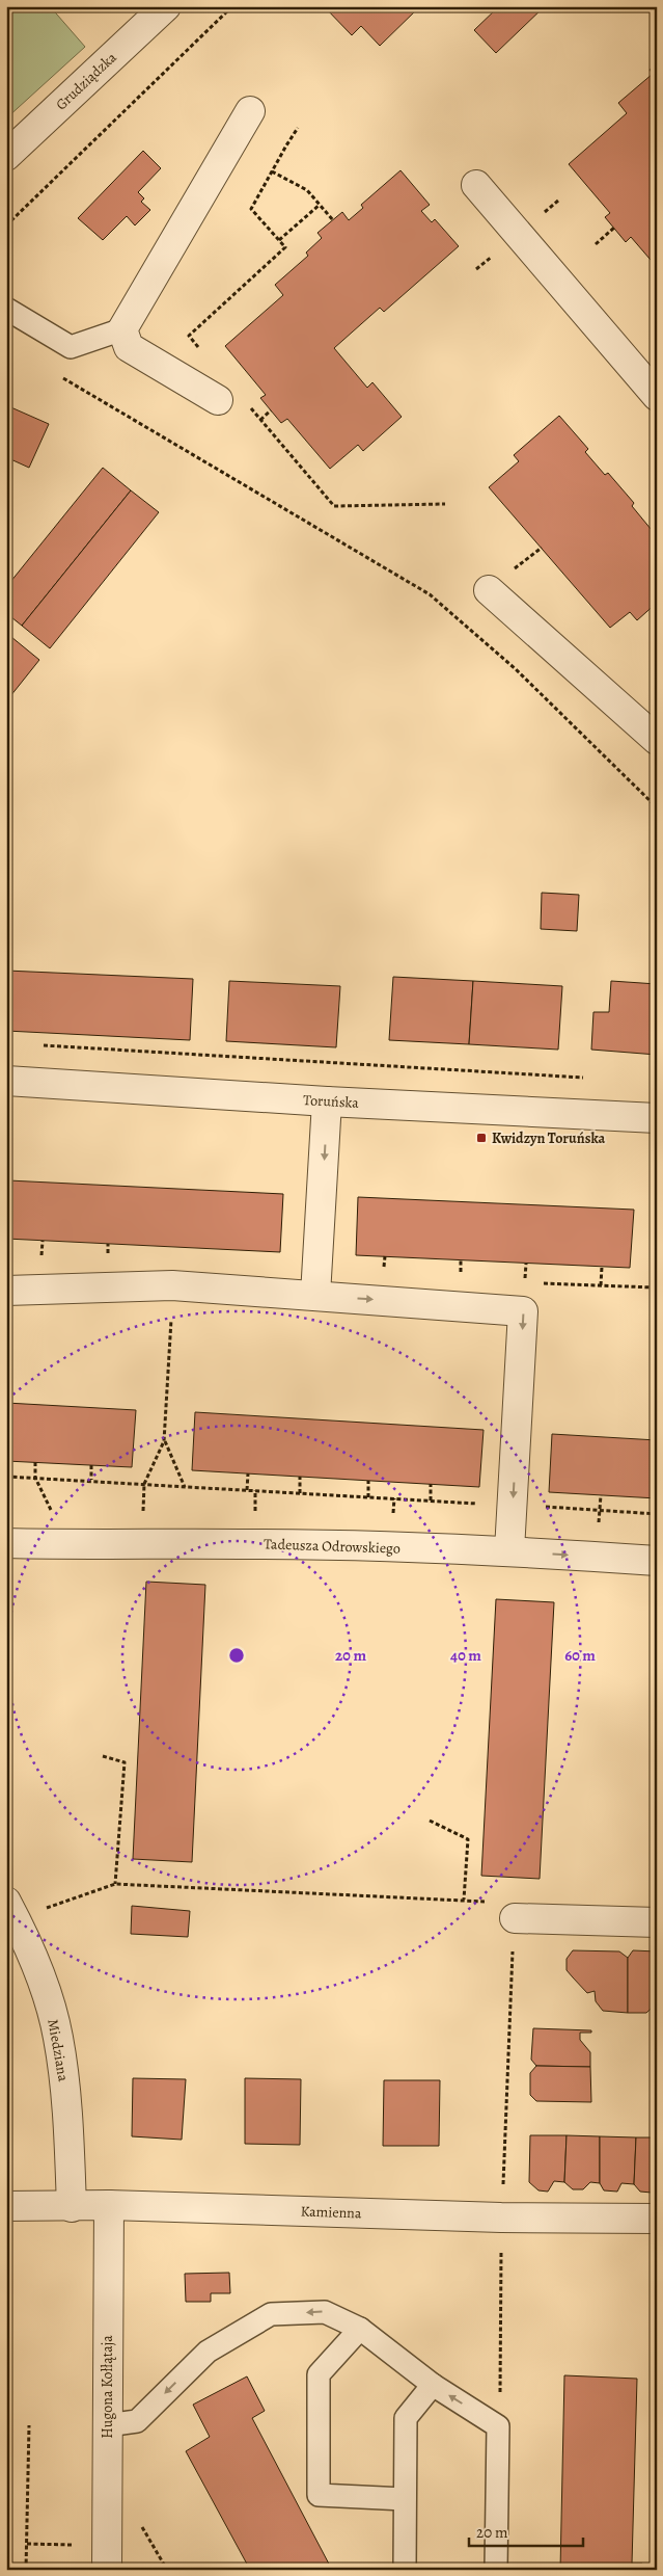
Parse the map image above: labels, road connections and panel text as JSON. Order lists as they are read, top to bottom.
{
  "streets": {
    "street": [
      "Grudziądzka",
      "Toruńska",
      "Tadeusza Odrowskiego",
      "Miedziana",
      "Kamienna",
      "Hugona Kołłątaja"
    ]
  },
  "crossings": [
    ["Miedziana", "Kamienna"],
    ["Kamienna", "Hugona Kołłątaja"]
  ],
  "places": {
    "transit": ["Kwidzyn Toruńska"]
  },
  "scale_bar": "20 m",
  "rings": ["20 m", "40 m", "60 m"]
}
